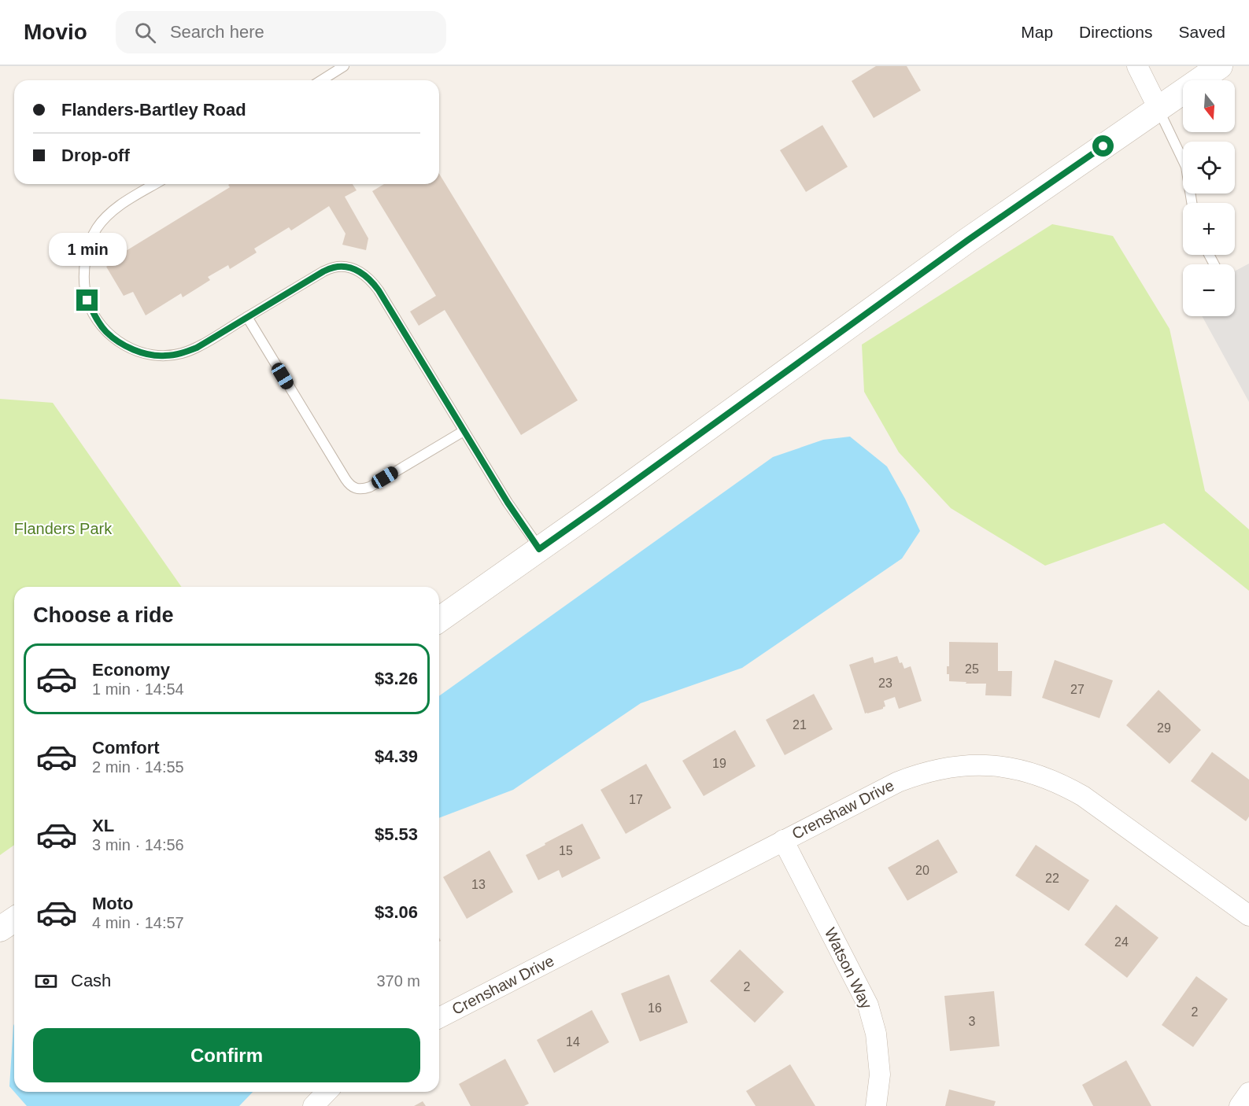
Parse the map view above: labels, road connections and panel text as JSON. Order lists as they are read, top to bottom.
{
  "streets": {
    "street": ["Crenshaw Drive", "Watson Way"]
  },
  "crossings": [
    ["Crenshaw Drive", "Watson Way"]
  ],
  "parks": ["Flanders Park"],
  "house_numbers": [
    "25",
    "23",
    "27",
    "21",
    "29",
    "19",
    "17",
    "15",
    "20",
    "22",
    "13",
    "24",
    "2",
    "16",
    "2",
    "3",
    "14"
  ],
  "north": "bottom",
  "page": {
    "header": "Movio",
    "search": "Search here",
    "nav": ["Map", "Directions", "Saved"],
    "map_buttons": ["+", "−"],
    "banner": ["Flanders-Bartley Road", "Drop-off"],
    "bubble": "1 min",
    "heading": "Choose a ride",
    "list": [
      {
        "name": "Economy",
        "note": "1 min · 14:54",
        "value": "$3.26"
      },
      {
        "name": "Comfort",
        "note": "2 min · 14:55",
        "value": "$4.39"
      },
      {
        "name": "XL",
        "note": "3 min · 14:56",
        "value": "$5.53"
      },
      {
        "name": "Moto",
        "note": "4 min · 14:57",
        "value": "$3.06"
      }
    ],
    "pay": ["Cash", "370 m"],
    "buttons": "Confirm"
  }
}
